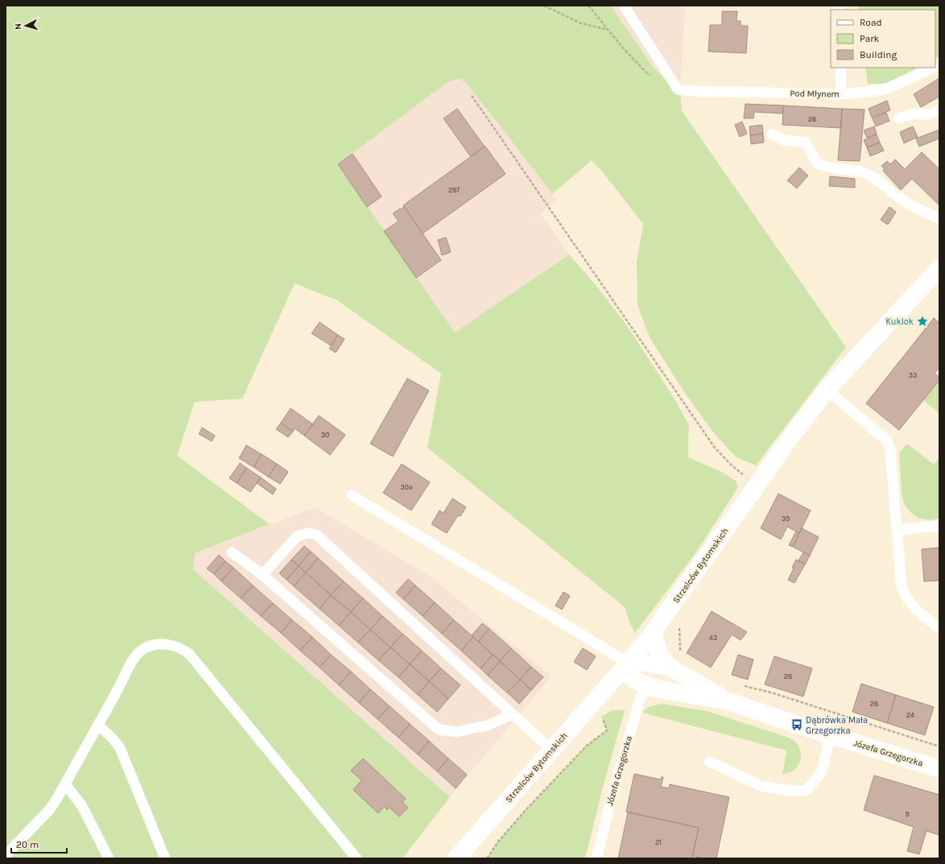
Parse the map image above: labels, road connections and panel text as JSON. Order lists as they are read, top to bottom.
{
  "streets": {
    "street": ["Strzelców Bytomskich", "Józefa Grzegorzka"],
    "lane": ["Pod Młynem"]
  },
  "crossings": [
    ["Strzelców Bytomskich", "Józefa Grzegorzka"]
  ],
  "places": {
    "place": ["Kuklok"],
    "bus stop": ["Dąbrówka Mała Grzegorzka"]
  },
  "house_numbers": [
    "26",
    "28f",
    "33",
    "30",
    "30a",
    "39",
    "43",
    "28",
    "26",
    "24",
    "9",
    "21"
  ],
  "legend": ["Road", "Park", "Building"],
  "scale_bar": "20 m",
  "north": "left"
}
